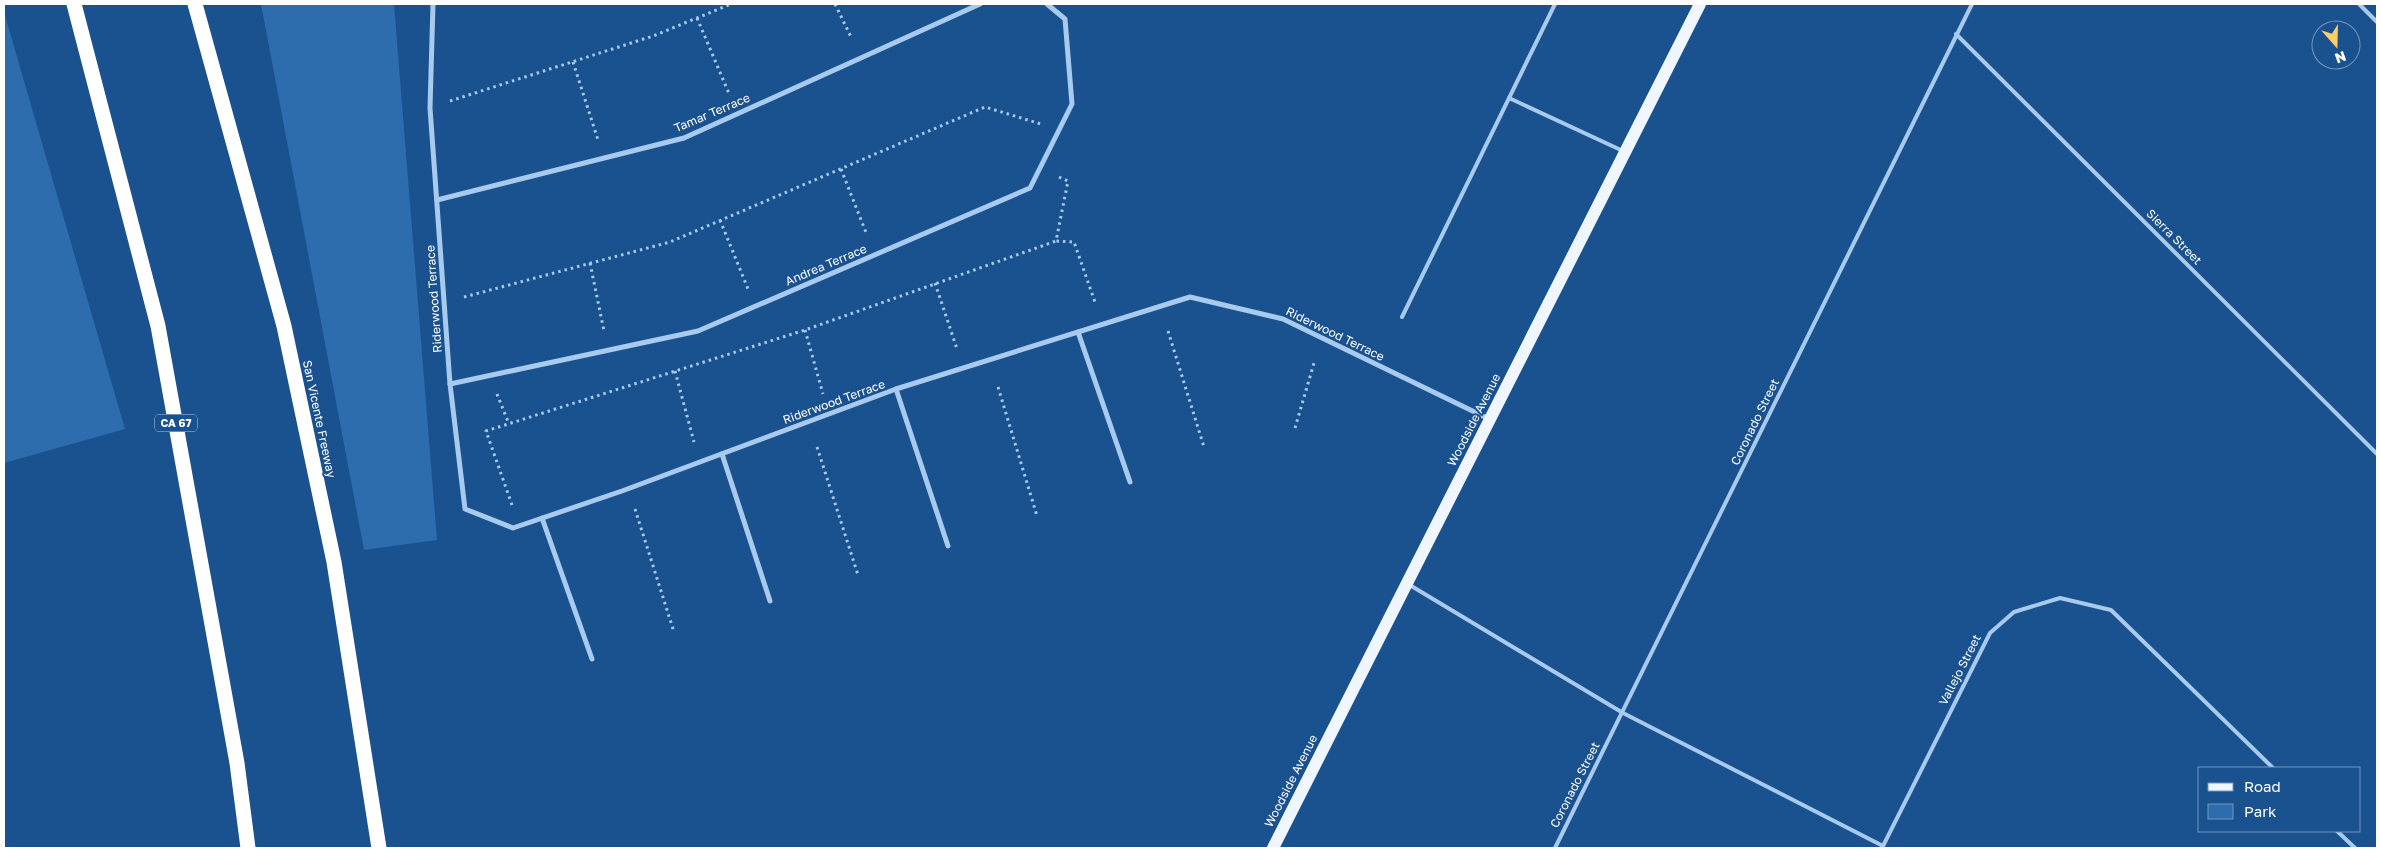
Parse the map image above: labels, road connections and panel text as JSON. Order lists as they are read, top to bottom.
{
  "streets": {
    "highway": ["San Vicente Freeway", "CA 67"],
    "main road": ["Woodside Avenue"],
    "street": ["Tamar Terrace", "Andrea Terrace", "Riderwood Terrace"],
    "lane": ["Sierra Street", "Coronado Street", "Vallejo Street"]
  },
  "crossings": [
    ["Tamar Terrace", "Riderwood Terrace"],
    ["Sierra Street", "Coronado Street"],
    ["Andrea Terrace", "Riderwood Terrace"],
    ["Riderwood Terrace", "Woodside Avenue"]
  ],
  "legend": ["Road", "Park"],
  "north": "bottom"
}
